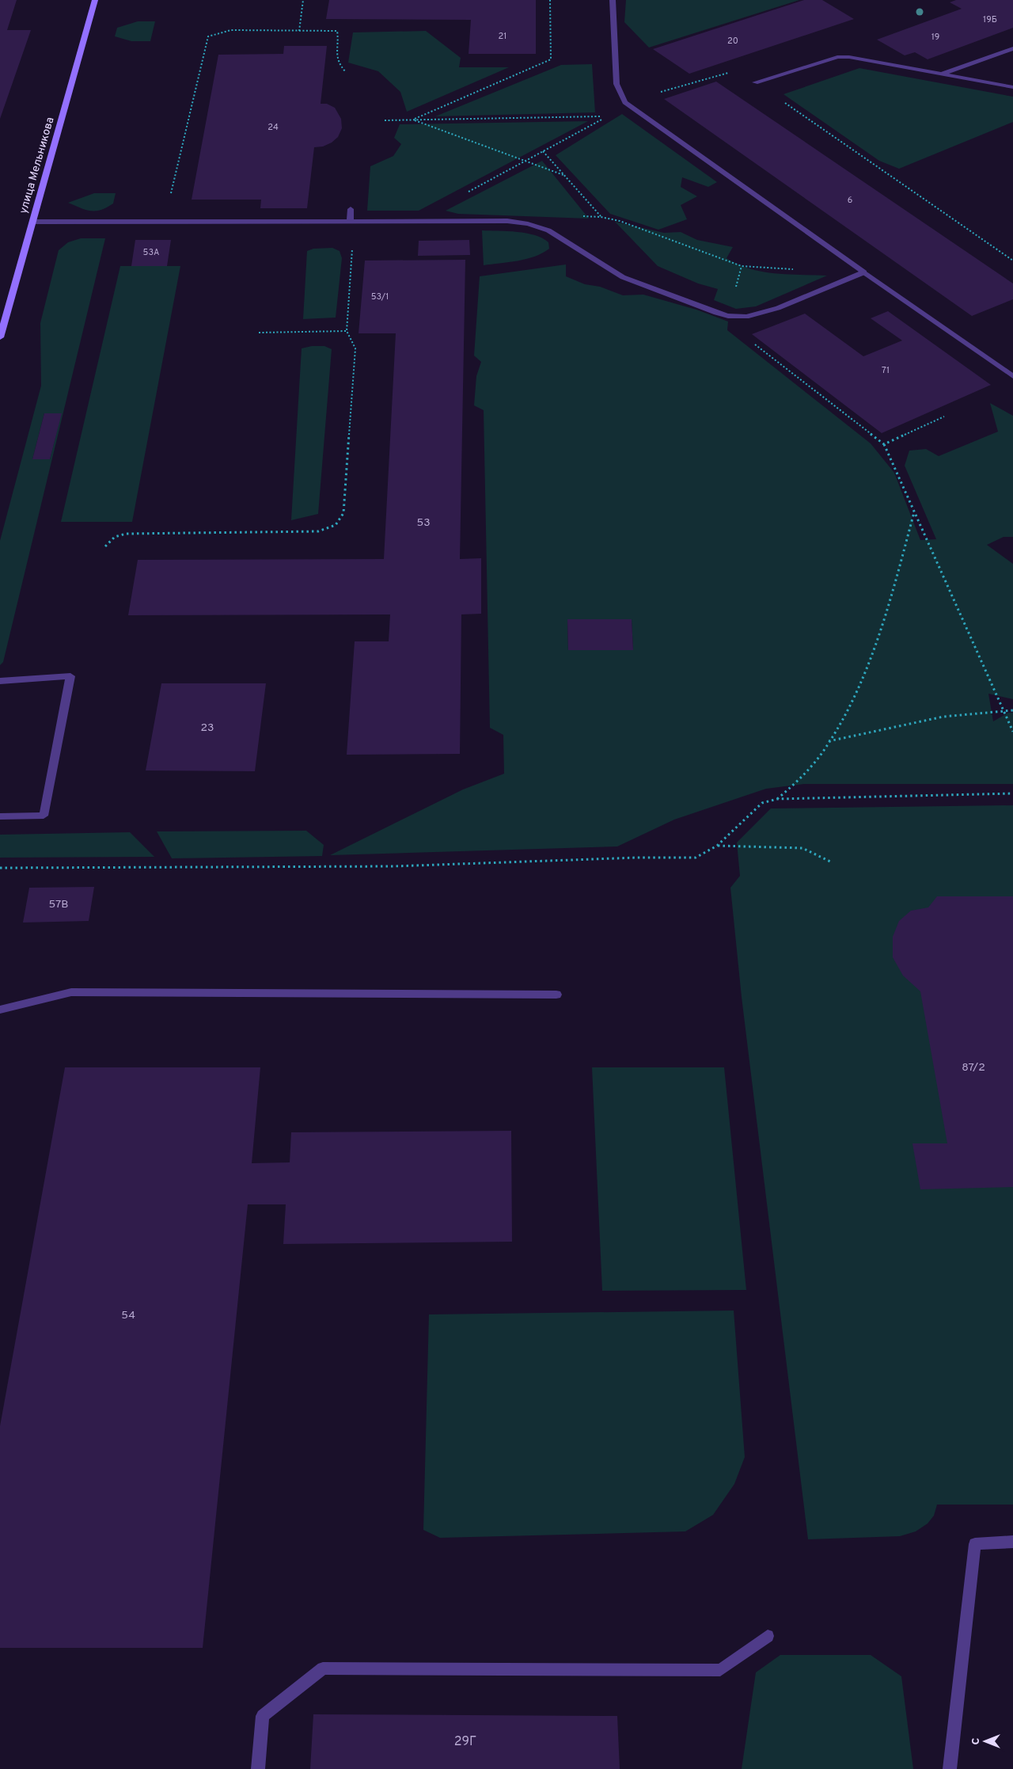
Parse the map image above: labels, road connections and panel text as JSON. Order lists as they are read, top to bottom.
{
  "streets": {
    "main road": ["улица Мельникова"]
  },
  "house_numbers": [
    "19Б",
    "21",
    "19",
    "20",
    "24",
    "6",
    "53А",
    "53/1",
    "71",
    "53",
    "23",
    "57В",
    "87/2",
    "54",
    "29Г"
  ],
  "north": "left"
}
